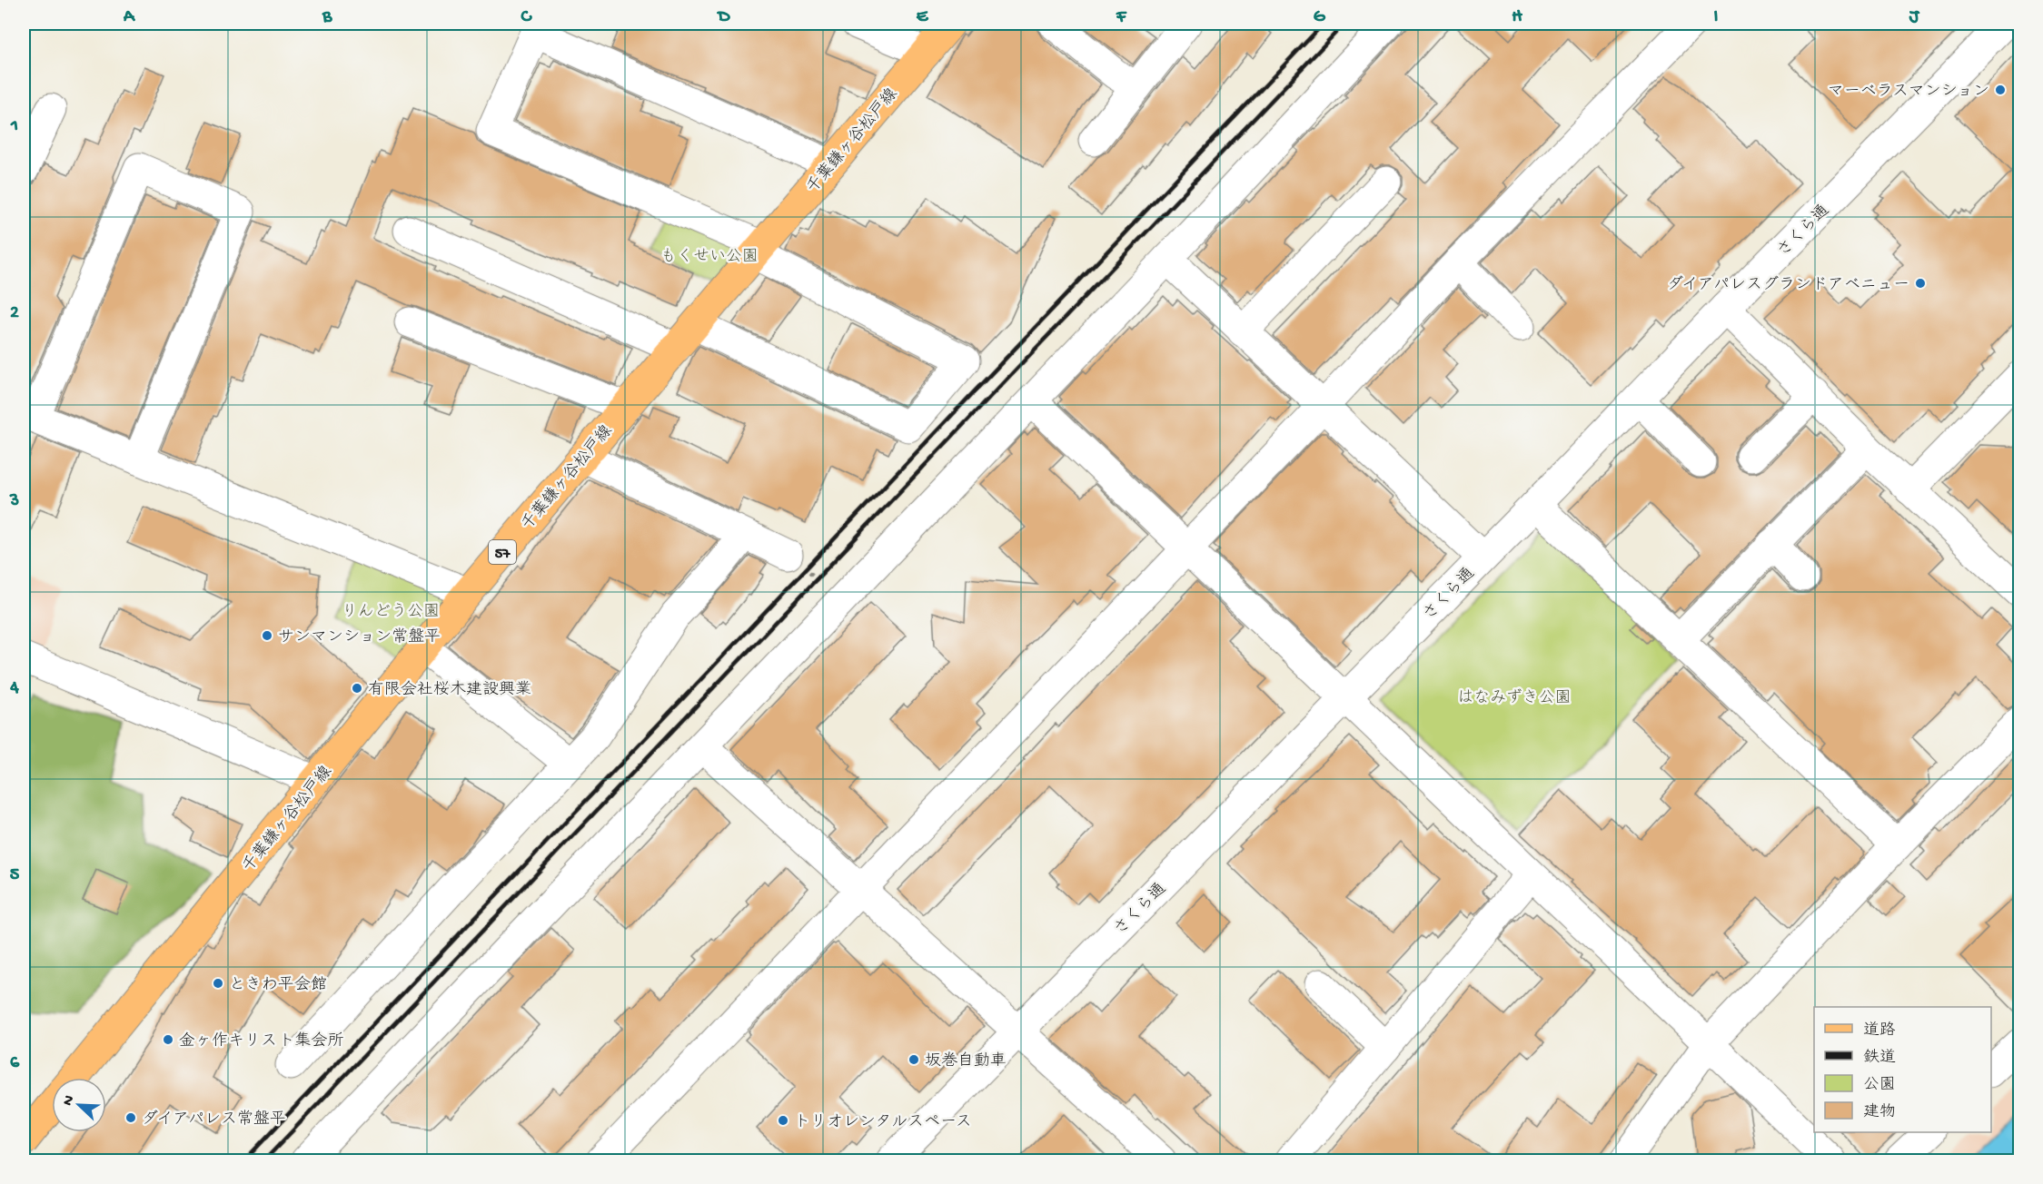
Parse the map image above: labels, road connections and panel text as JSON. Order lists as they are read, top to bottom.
{
  "streets": {
    "main road": ["千葉鎌ヶ谷松戸線", "57"],
    "street": ["さくら通"]
  },
  "parks": ["もくせい公園", "りんどう公園", "はなみずき公園"],
  "places": [
    "マーベラスマンション",
    "ダイアパレスグランドアベニュー",
    "サンマンション常盤平",
    "有限会社桜木建設興業",
    "ときわ平会館",
    "金ヶ作キリスト集会所",
    "坂巻自動車",
    "ダイアパレス常盤平",
    "トリオレンタルスペース"
  ],
  "legend": [
    "道路",
    "鉄道",
    "公園",
    "建物"
  ],
  "north": "top left",
  "grid": {
    "columns": [
      "A",
      "B",
      "C",
      "D",
      "E",
      "F",
      "G",
      "H",
      "I",
      "J"
    ],
    "rows": [
      "1",
      "2",
      "3",
      "4",
      "5",
      "6"
    ]
  }
}
